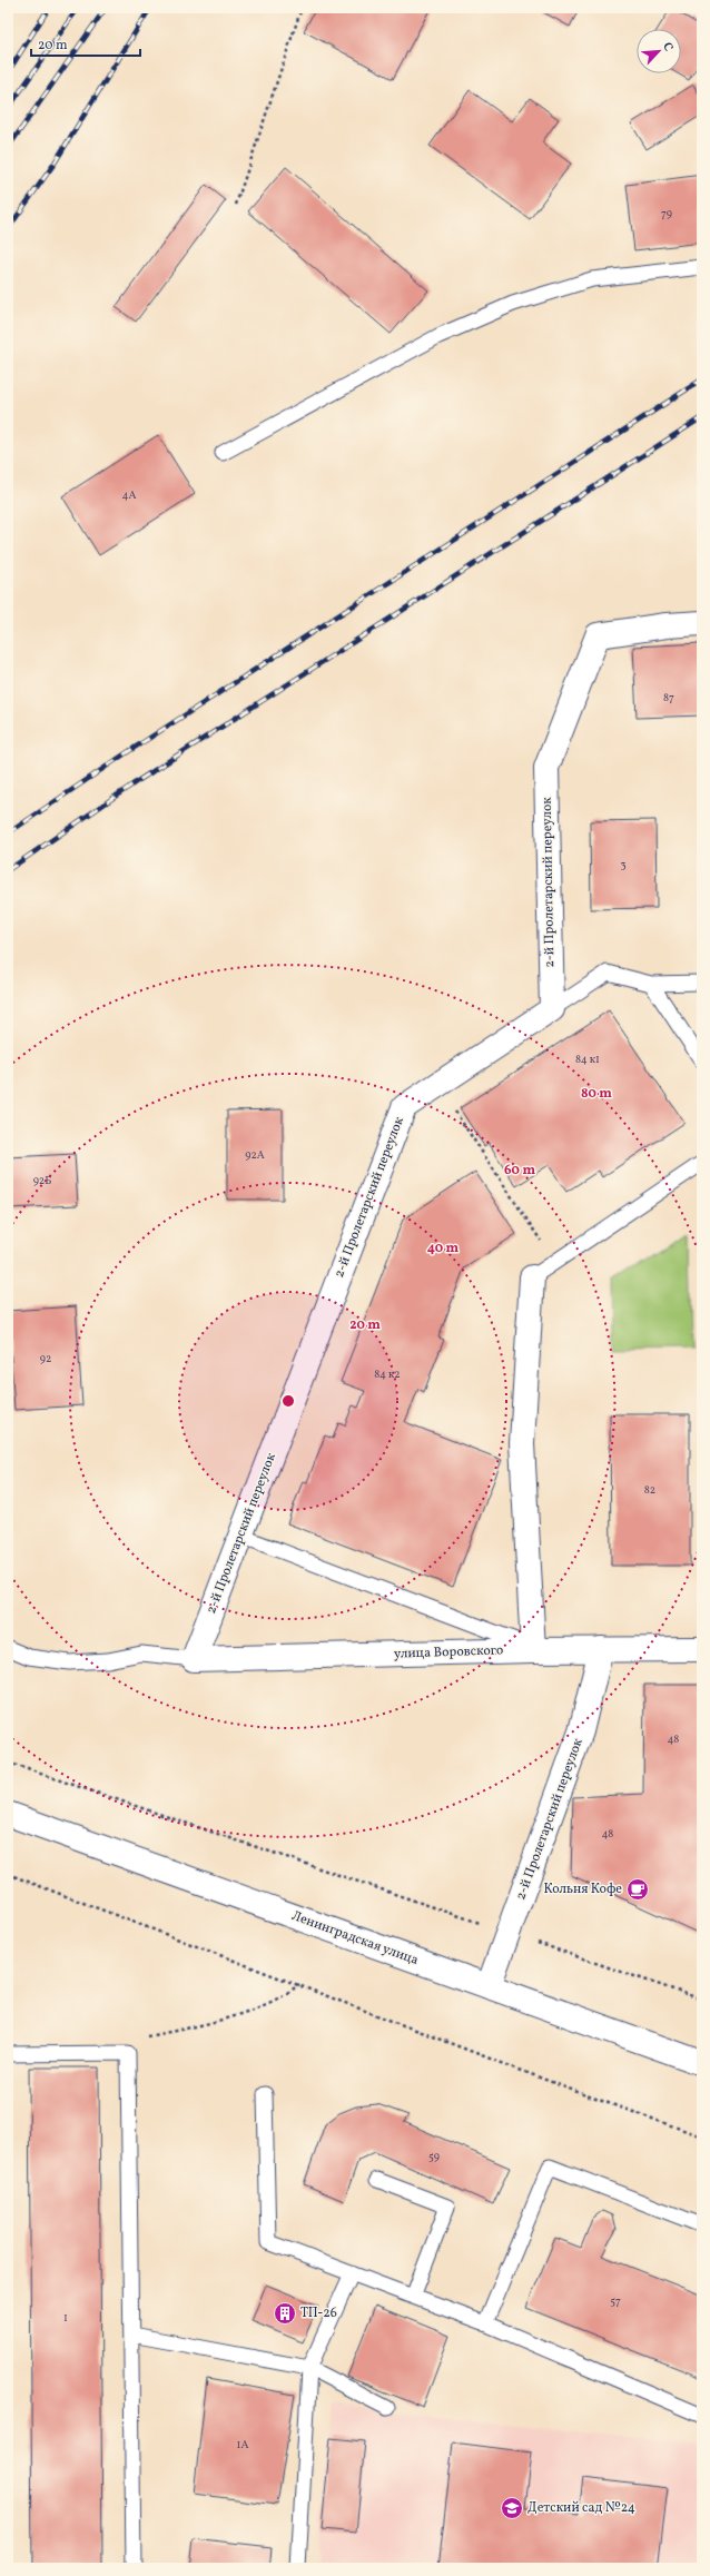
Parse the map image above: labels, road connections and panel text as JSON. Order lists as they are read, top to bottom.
{
  "streets": {
    "street": ["2-й Пролетарский переулок", "улица Воровского", "Ленинградская улица"]
  },
  "crossings": [
    ["2-й Пролетарский переулок", "улица Воровского"],
    ["2-й Пролетарский переулок", "Ленинградская улица"]
  ],
  "places": {
    "cafe": ["Кольня Кофе"],
    "building": ["ТП-26"],
    "school or university": ["Детский сад №24"]
  },
  "house_numbers": [
    "79",
    "4А",
    "87",
    "3",
    "84 к1",
    "92А",
    "92Б",
    "92",
    "84 к2",
    "82",
    "48",
    "48",
    "59",
    "57",
    "1",
    "1А"
  ],
  "scale_bar": "20 m",
  "north": "top right",
  "rings": [
    "80 m",
    "60 m",
    "40 m",
    "20 m"
  ]
}
